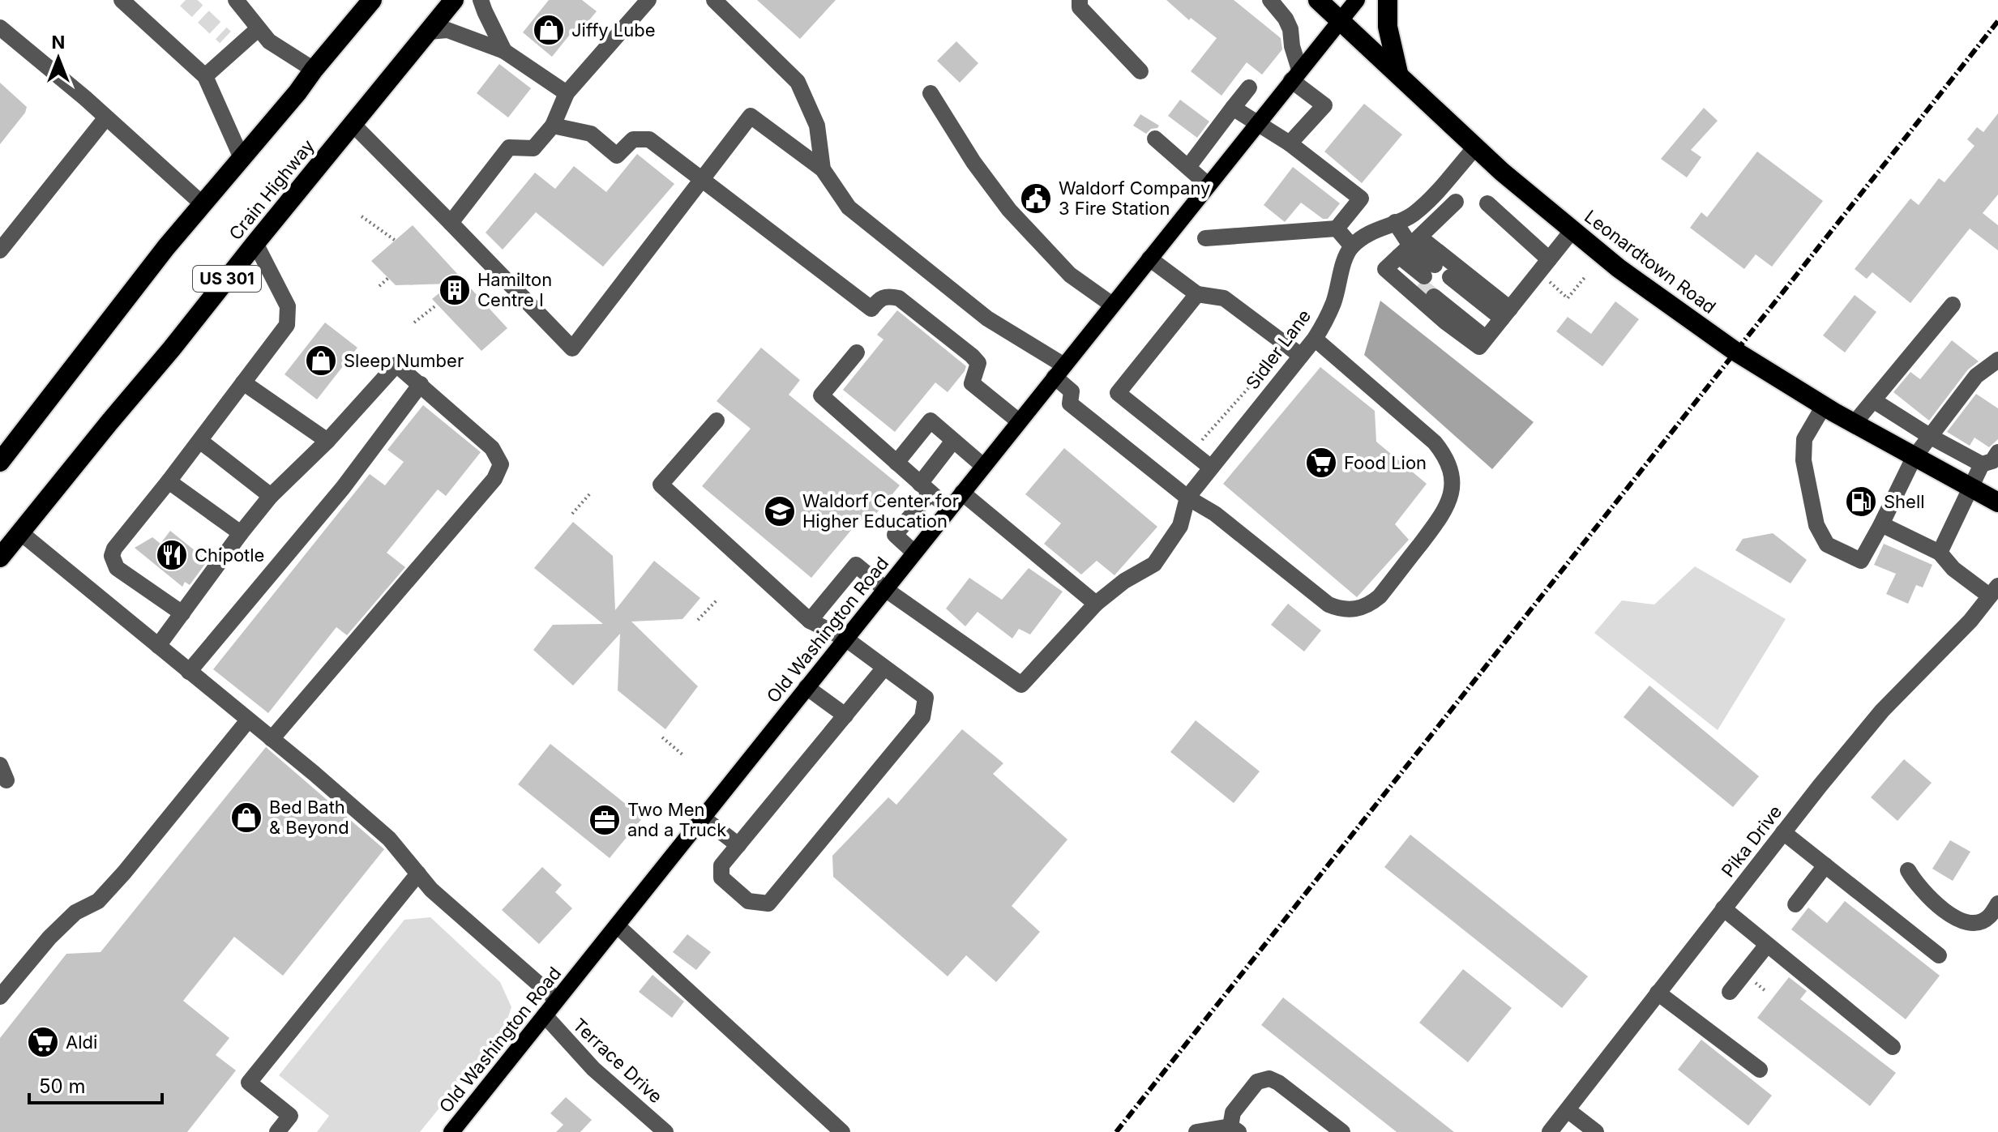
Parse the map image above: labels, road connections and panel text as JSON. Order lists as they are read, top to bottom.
{
  "streets": {
    "highway": ["Crain Highway", "Leonardtown Road", "US 301"],
    "main road": ["Old Washington Road"],
    "street": ["Sidler Lane", "Pika Drive", "Terrace Drive"]
  },
  "crossings": [
    ["Leonardtown Road", "Old Washington Road"],
    ["Old Washington Road", "Terrace Drive"]
  ],
  "places": {
    "shop": ["Jiffy Lube", "Sleep Number", "Bed Bath & Beyond"],
    "public building": ["Waldorf Company 3 Fire Station"],
    "building": ["Hamilton Centre I"],
    "supermarket": ["Food Lion", "Aldi"],
    "fuel station": ["Shell"],
    "school or university": ["Waldorf Center for Higher Education"],
    "restaurant": ["Chipotle"],
    "office": ["Two Men and a Truck"]
  },
  "scale_bar": "50 m",
  "north": "top"
}
